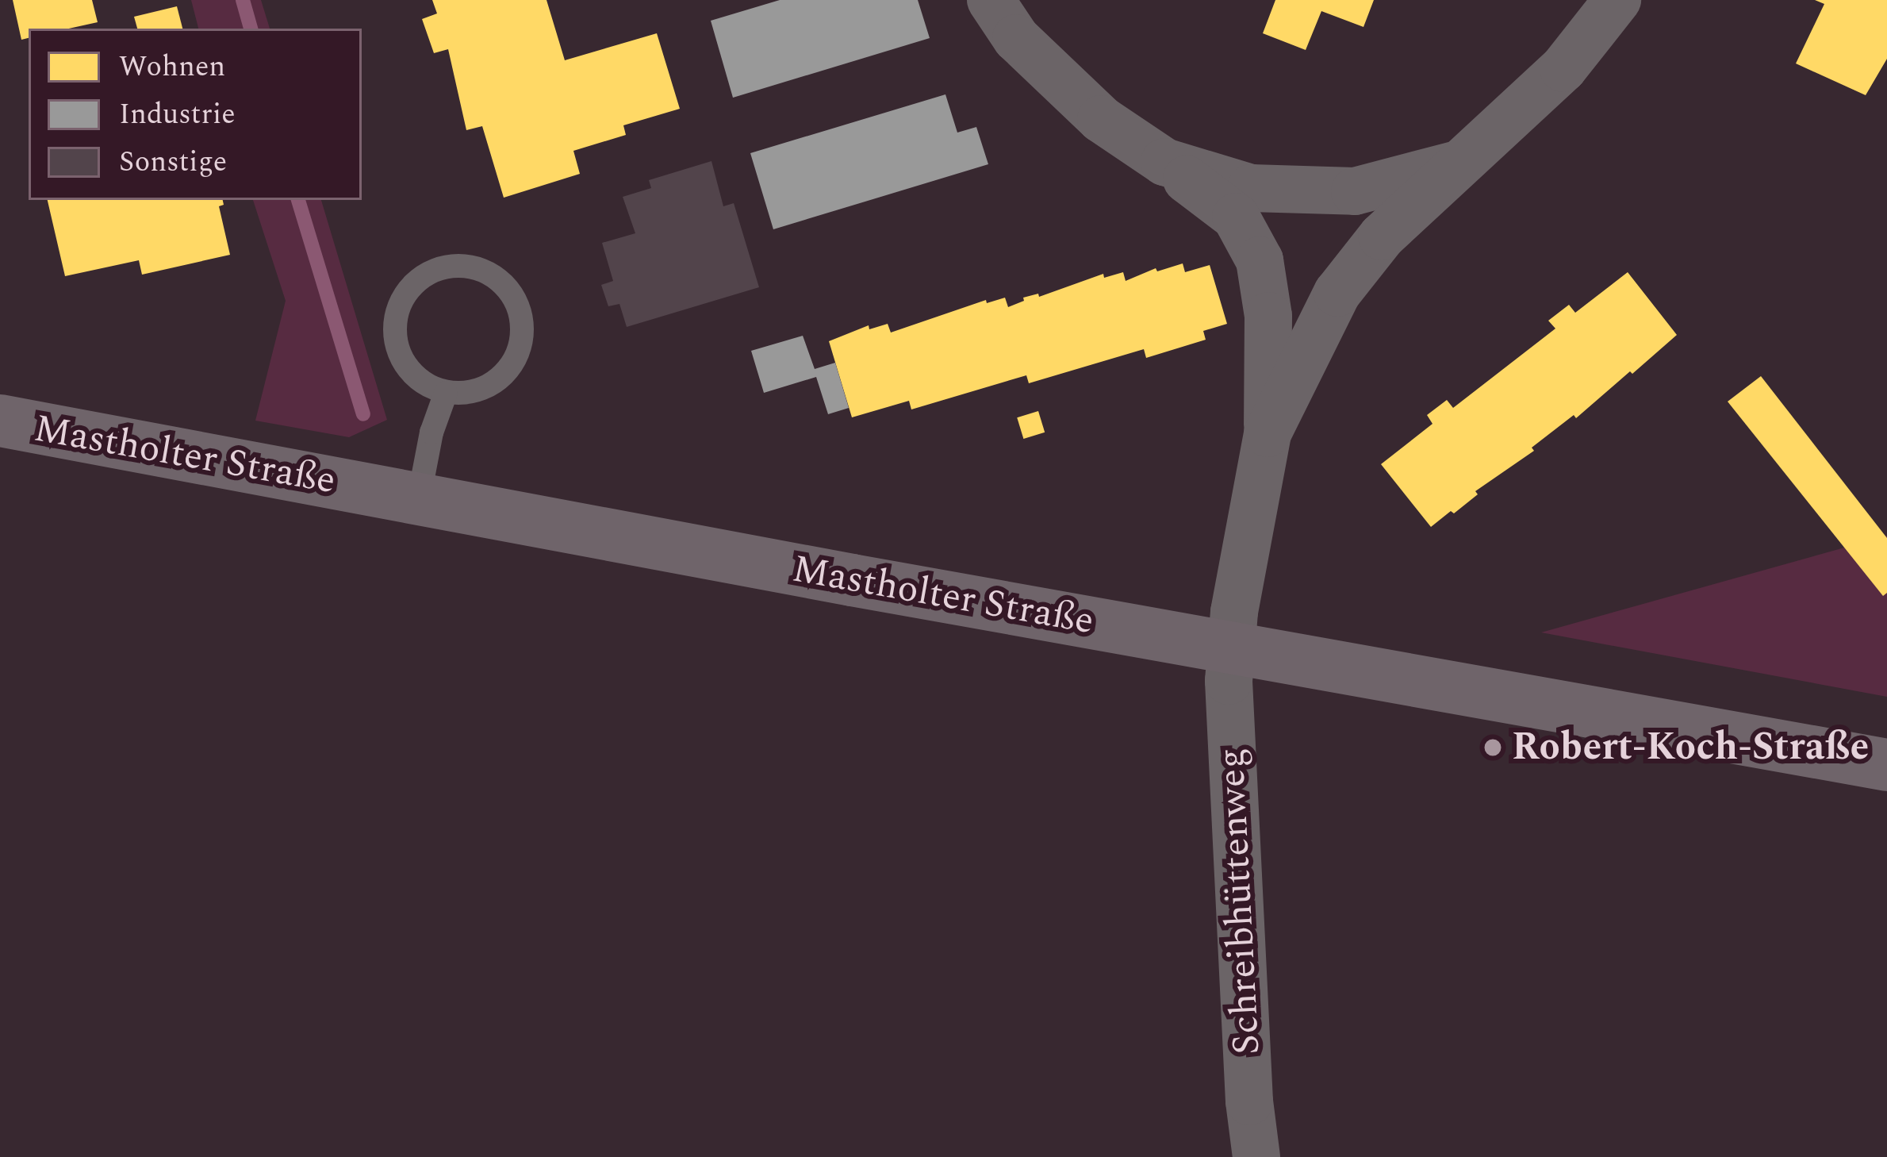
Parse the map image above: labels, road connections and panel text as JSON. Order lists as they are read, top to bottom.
{
  "streets": {
    "street": ["Mastholter Straße", "Schreibhüttenweg"]
  },
  "crossings": [
    ["Mastholter Straße", "Schreibhüttenweg"]
  ],
  "places": ["Robert-Koch-Straße"],
  "legend": ["Wohnen", "Industrie", "Sonstige"]
}
